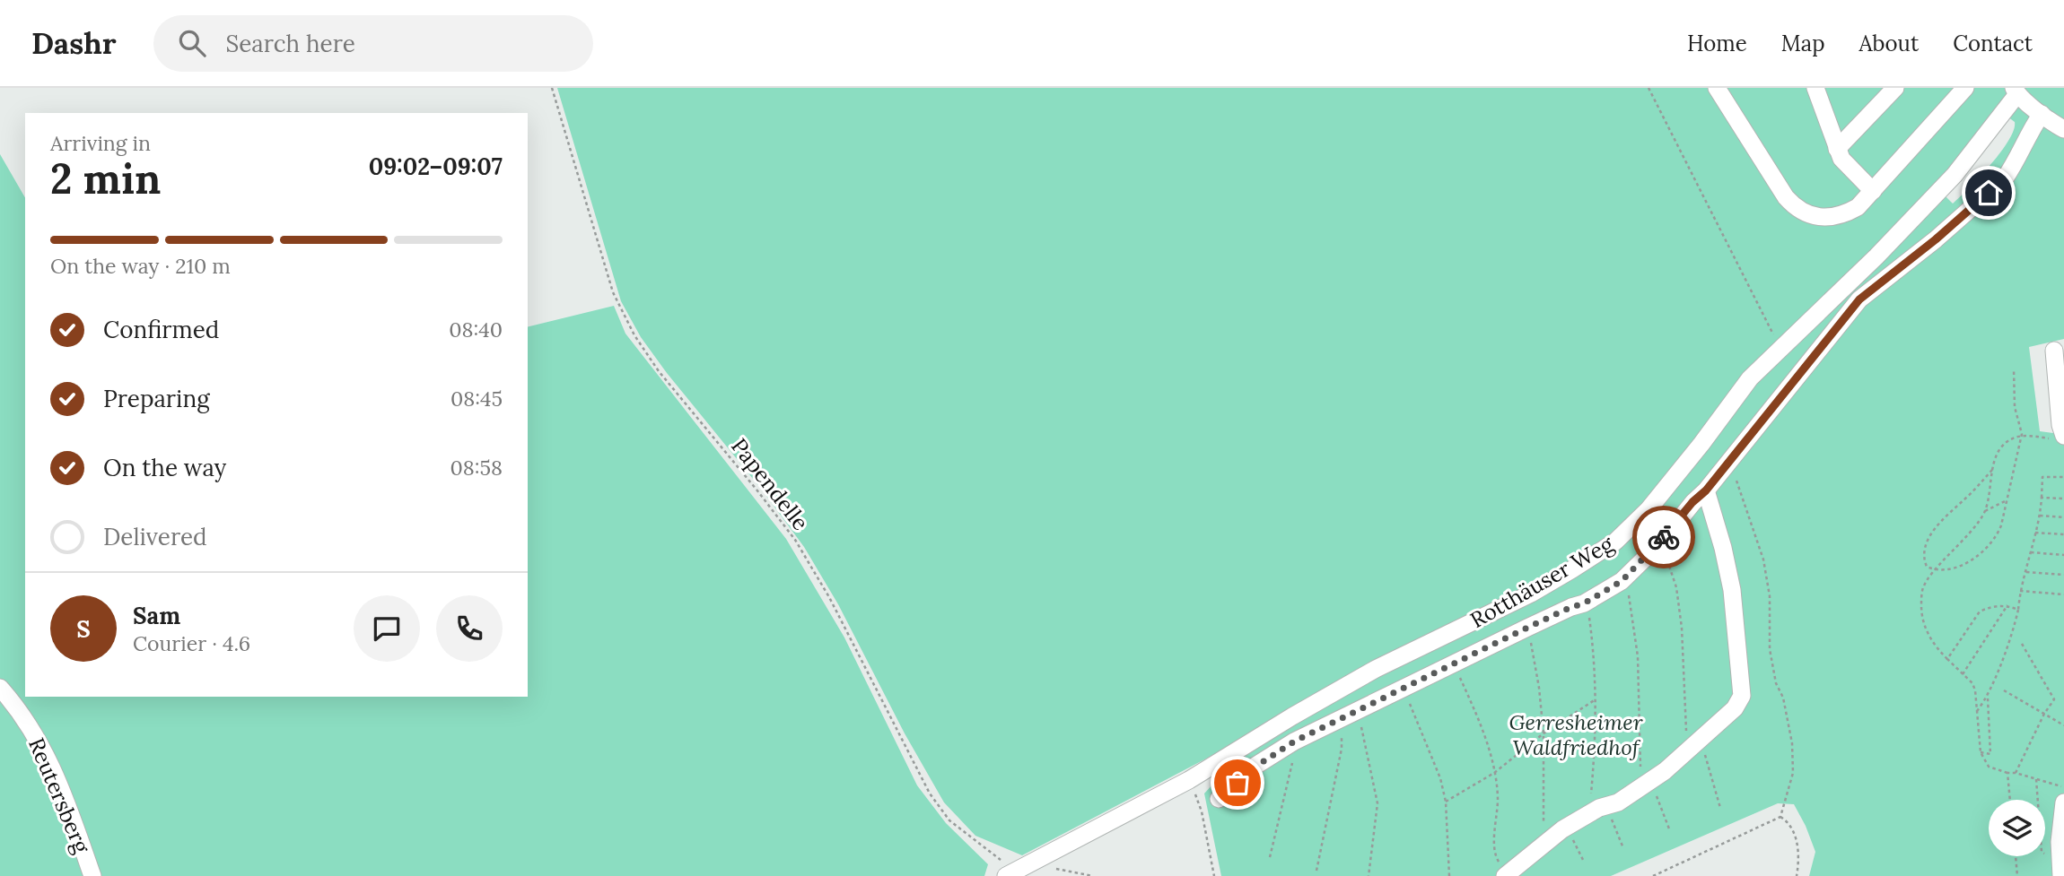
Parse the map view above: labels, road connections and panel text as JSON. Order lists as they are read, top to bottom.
{
  "streets": {
    "street": ["Rotthäuser Weg", "Reutersberg"],
    "path": ["Papendelle"]
  },
  "crossings": [
    ["Papendelle", "Rotthäuser Weg"]
  ],
  "parks": ["Gerresheimer Waldfriedhof"],
  "page": {
    "header": "Dashr",
    "search": "Search here",
    "nav": [
      "Home",
      "Map",
      "About",
      "Contact"
    ],
    "heading": ["2 min", "Arriving in", "09:02–09:07"],
    "panel": ["Sam", "Courier · 4.6"],
    "bar": "On the way · 210 m",
    "list": [
      ["Confirmed", "08:40"],
      ["Preparing", "08:45"],
      ["On the way", "08:58"],
      "Delivered"
    ],
    "round": "S"
  }
}
